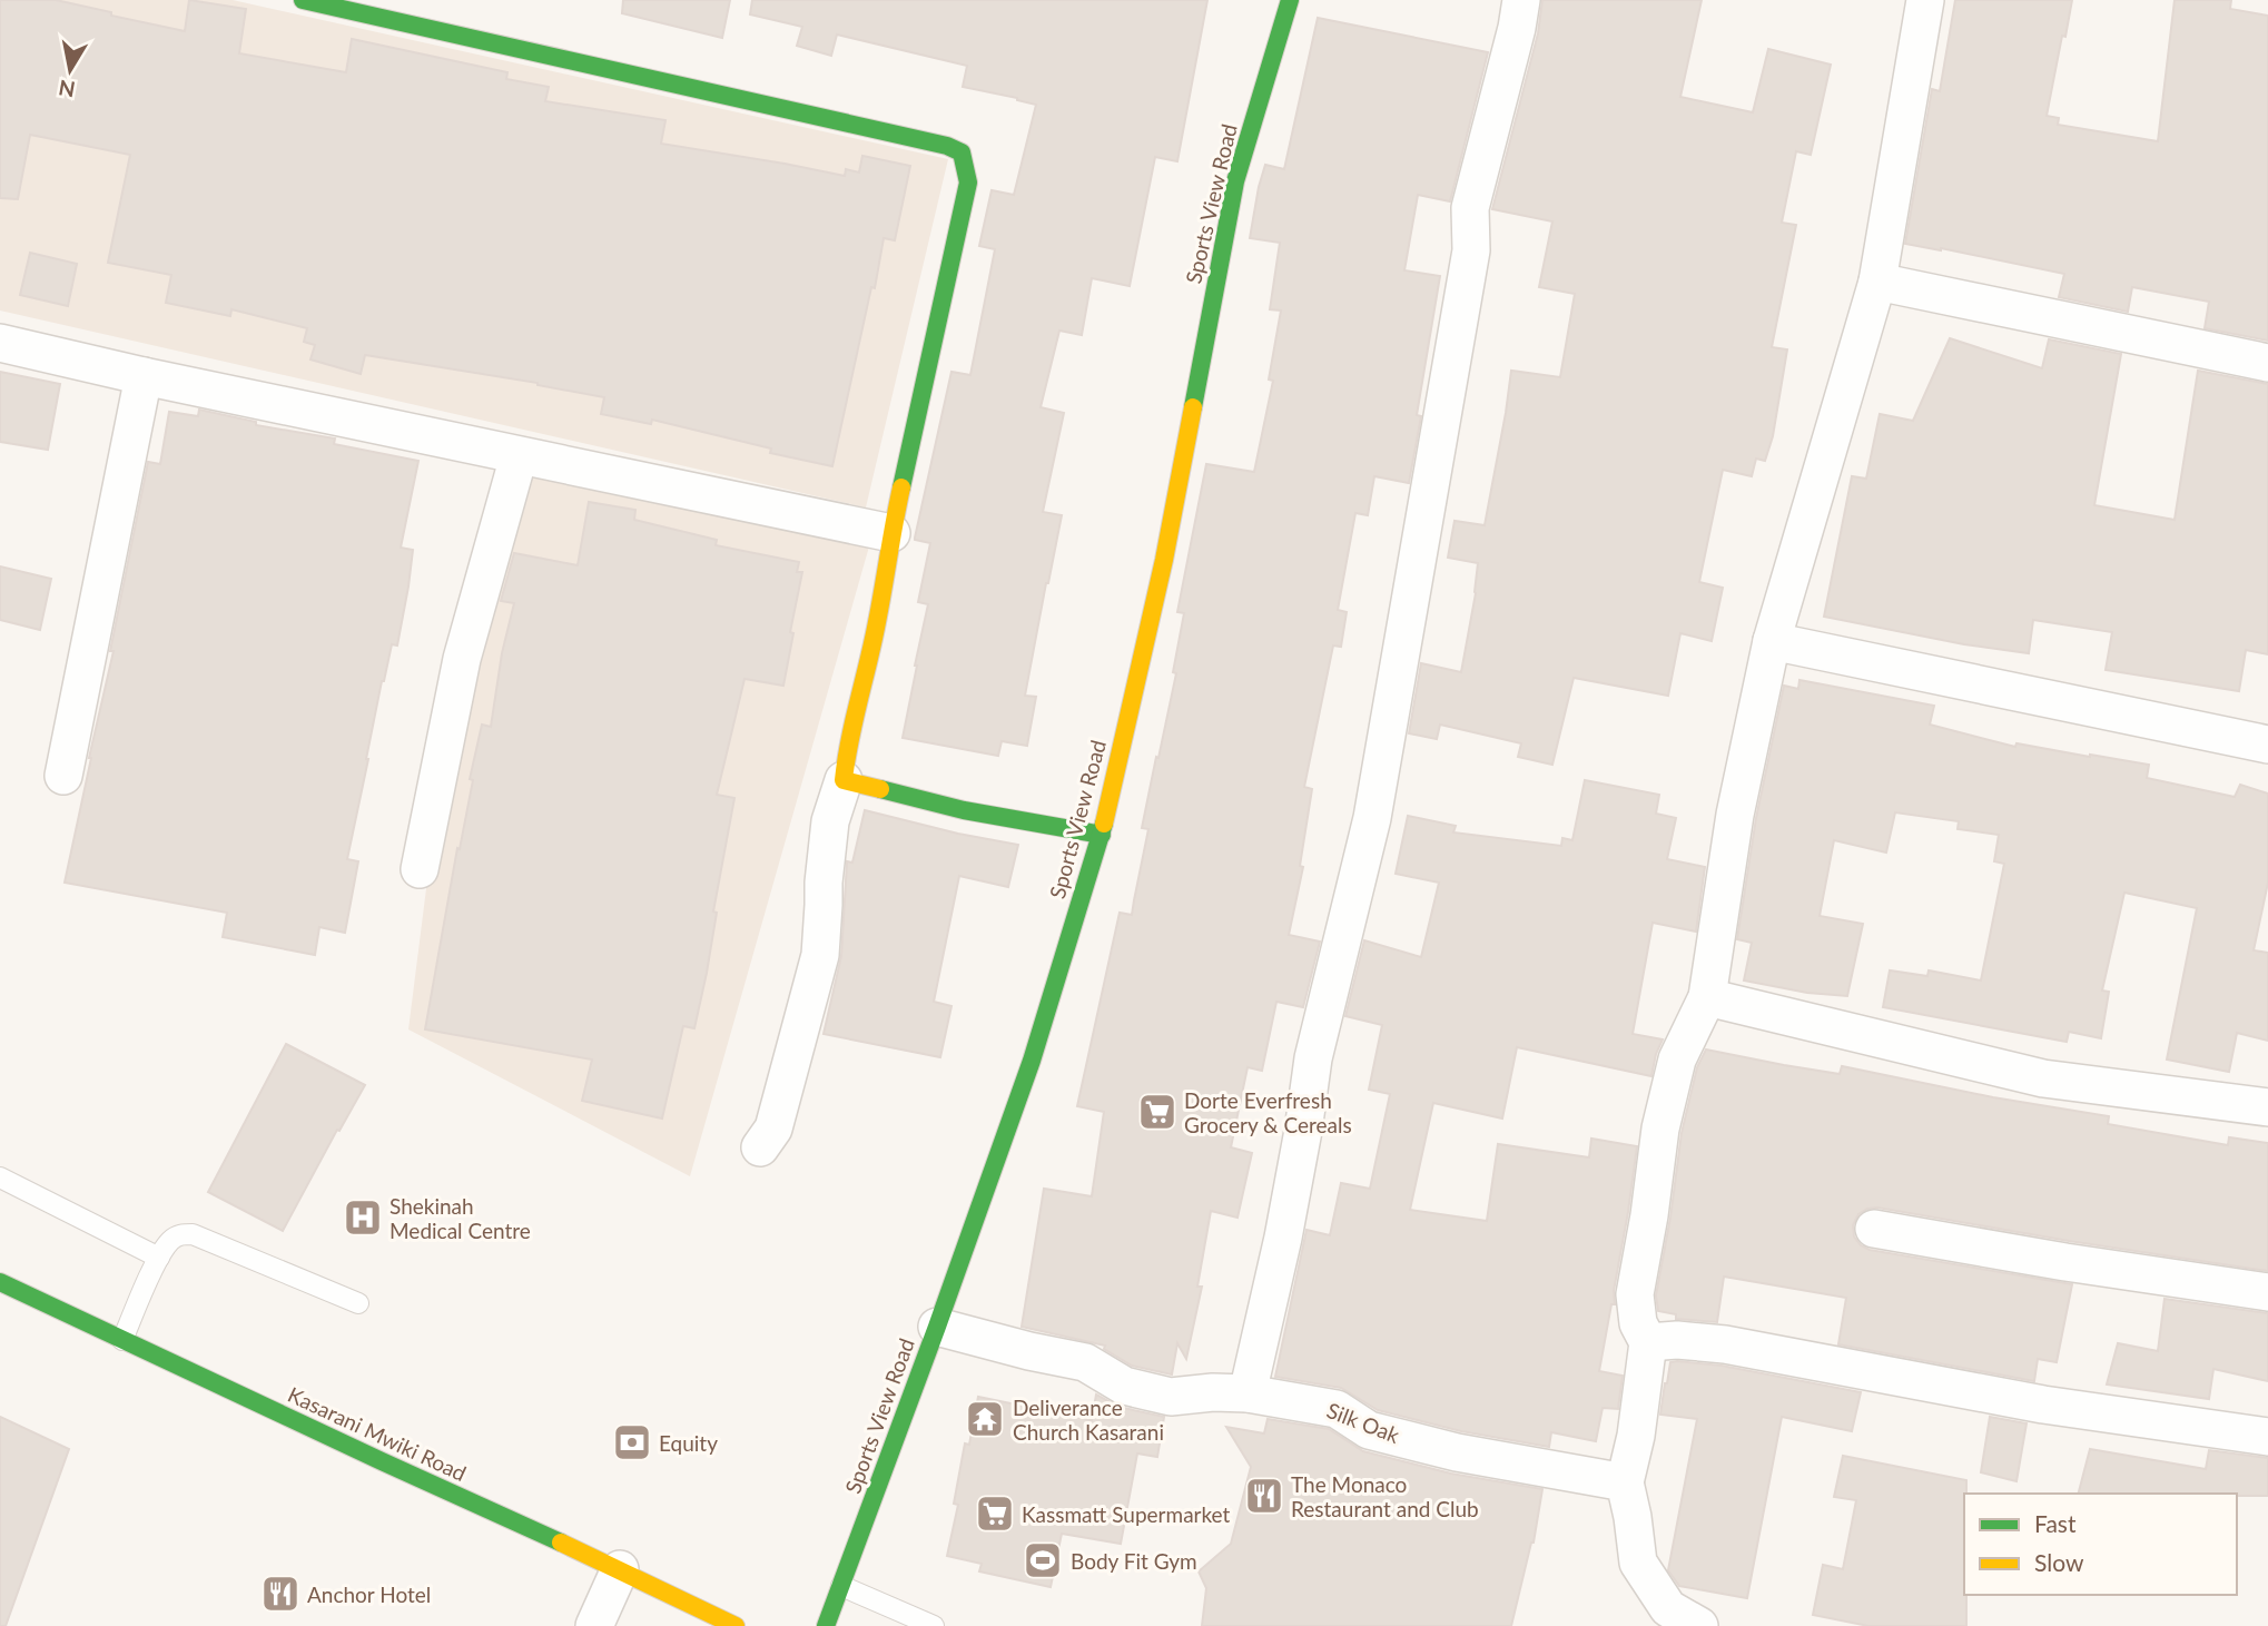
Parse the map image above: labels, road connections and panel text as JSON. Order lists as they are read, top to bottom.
{
  "streets": {
    "street": ["Sports View Road", "Silk Oak", "Kasarani Mwiki Road"]
  },
  "crossings": [
    ["Sports View Road", "Silk Oak"]
  ],
  "places": {
    "supermarket": ["Dorte Everfresh Grocery & Cereals", "Kassmatt Supermarket"],
    "hospital": ["Shekinah Medical Centre"],
    "temple": ["Deliverance Church Kasarani"],
    "bank": ["Equity"],
    "restaurant": ["The Monaco Restaurant and Club", "Anchor Hotel"],
    "sports": ["Body Fit Gym"]
  },
  "legend": ["Fast", "Slow"],
  "north": "bottom"
}
